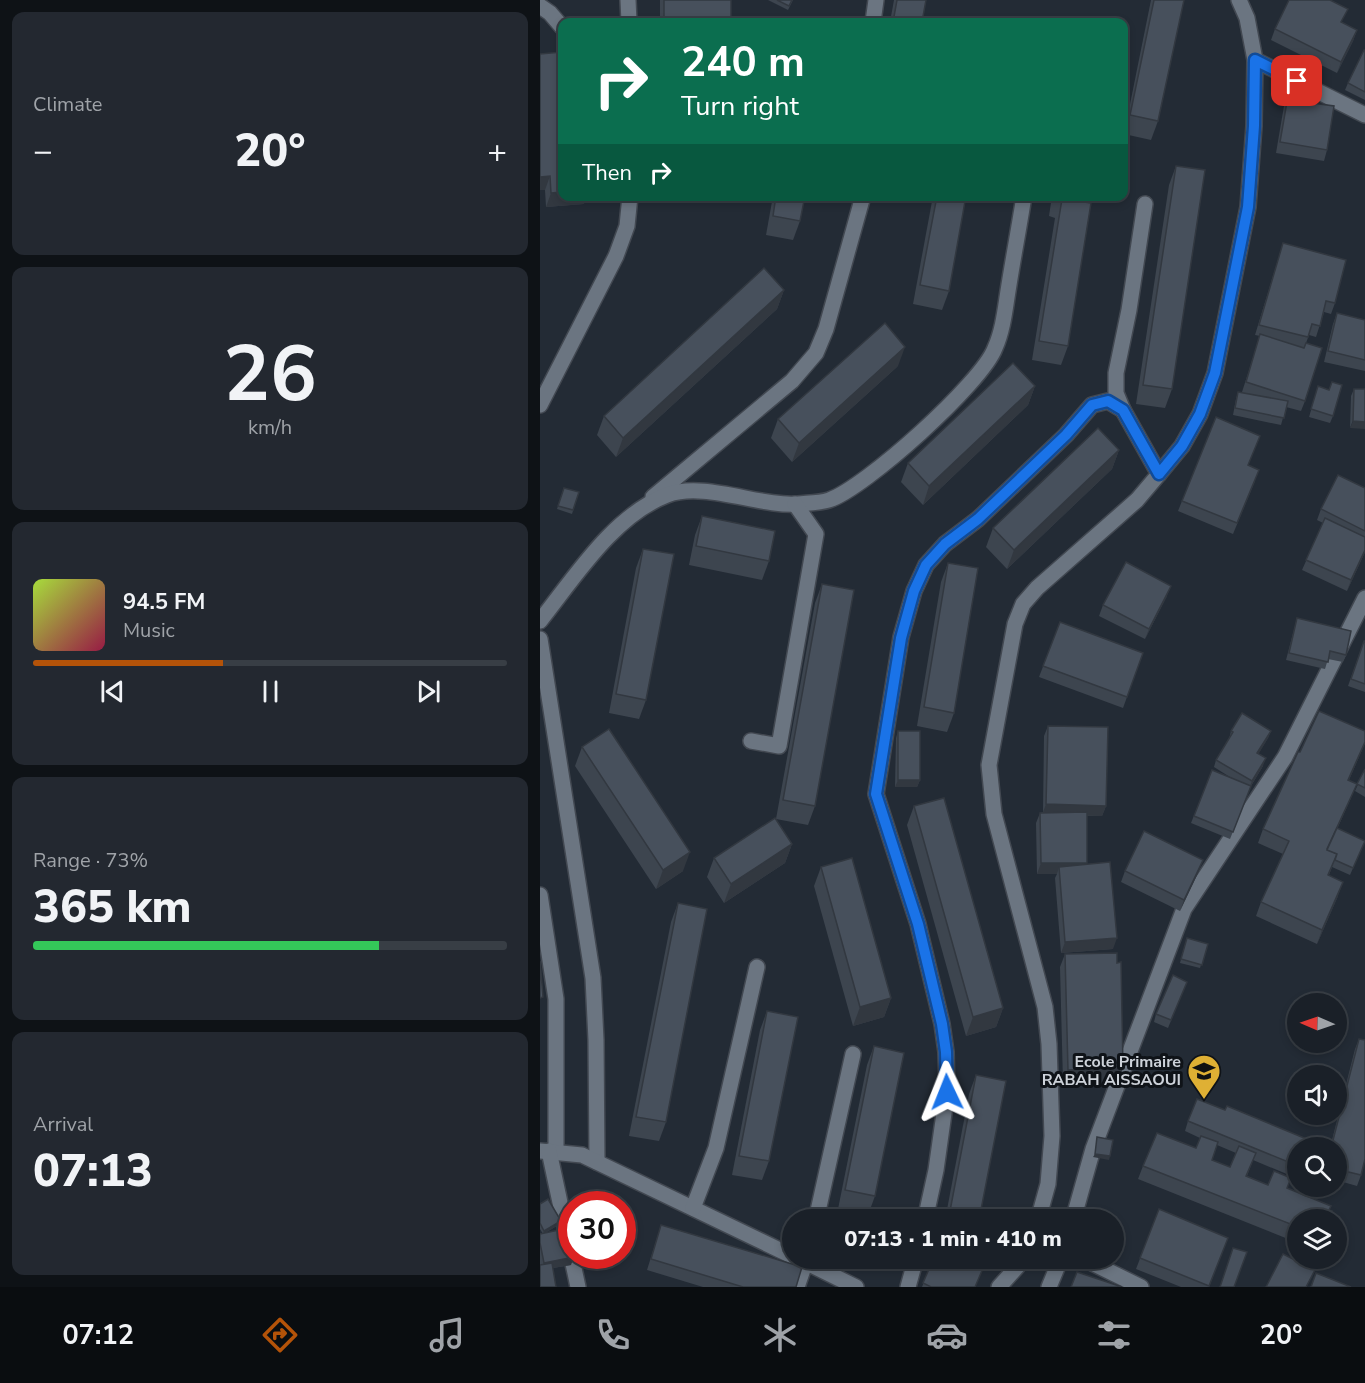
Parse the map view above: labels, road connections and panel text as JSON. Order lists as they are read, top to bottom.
{
  "places": {
    "school or university": ["Ecole Primaire RABAH AISSAOUI"]
  },
  "north": "left",
  "page": {
    "tile": [
      "Climate",
      ["26", "km/h"],
      ["Range · 73%", "365 km"],
      ["Arrival", "07:13"]
    ],
    "turn": ["240 m", "Turn right"],
    "heat": ["−", "20°", "+"],
    "then": "Then",
    "song": ["94.5 FM", "Music"],
    "limit": "30",
    "trip": "07:13 · 1 min · 410 m",
    "tabs": ["07:12", "20°"]
  }
}
